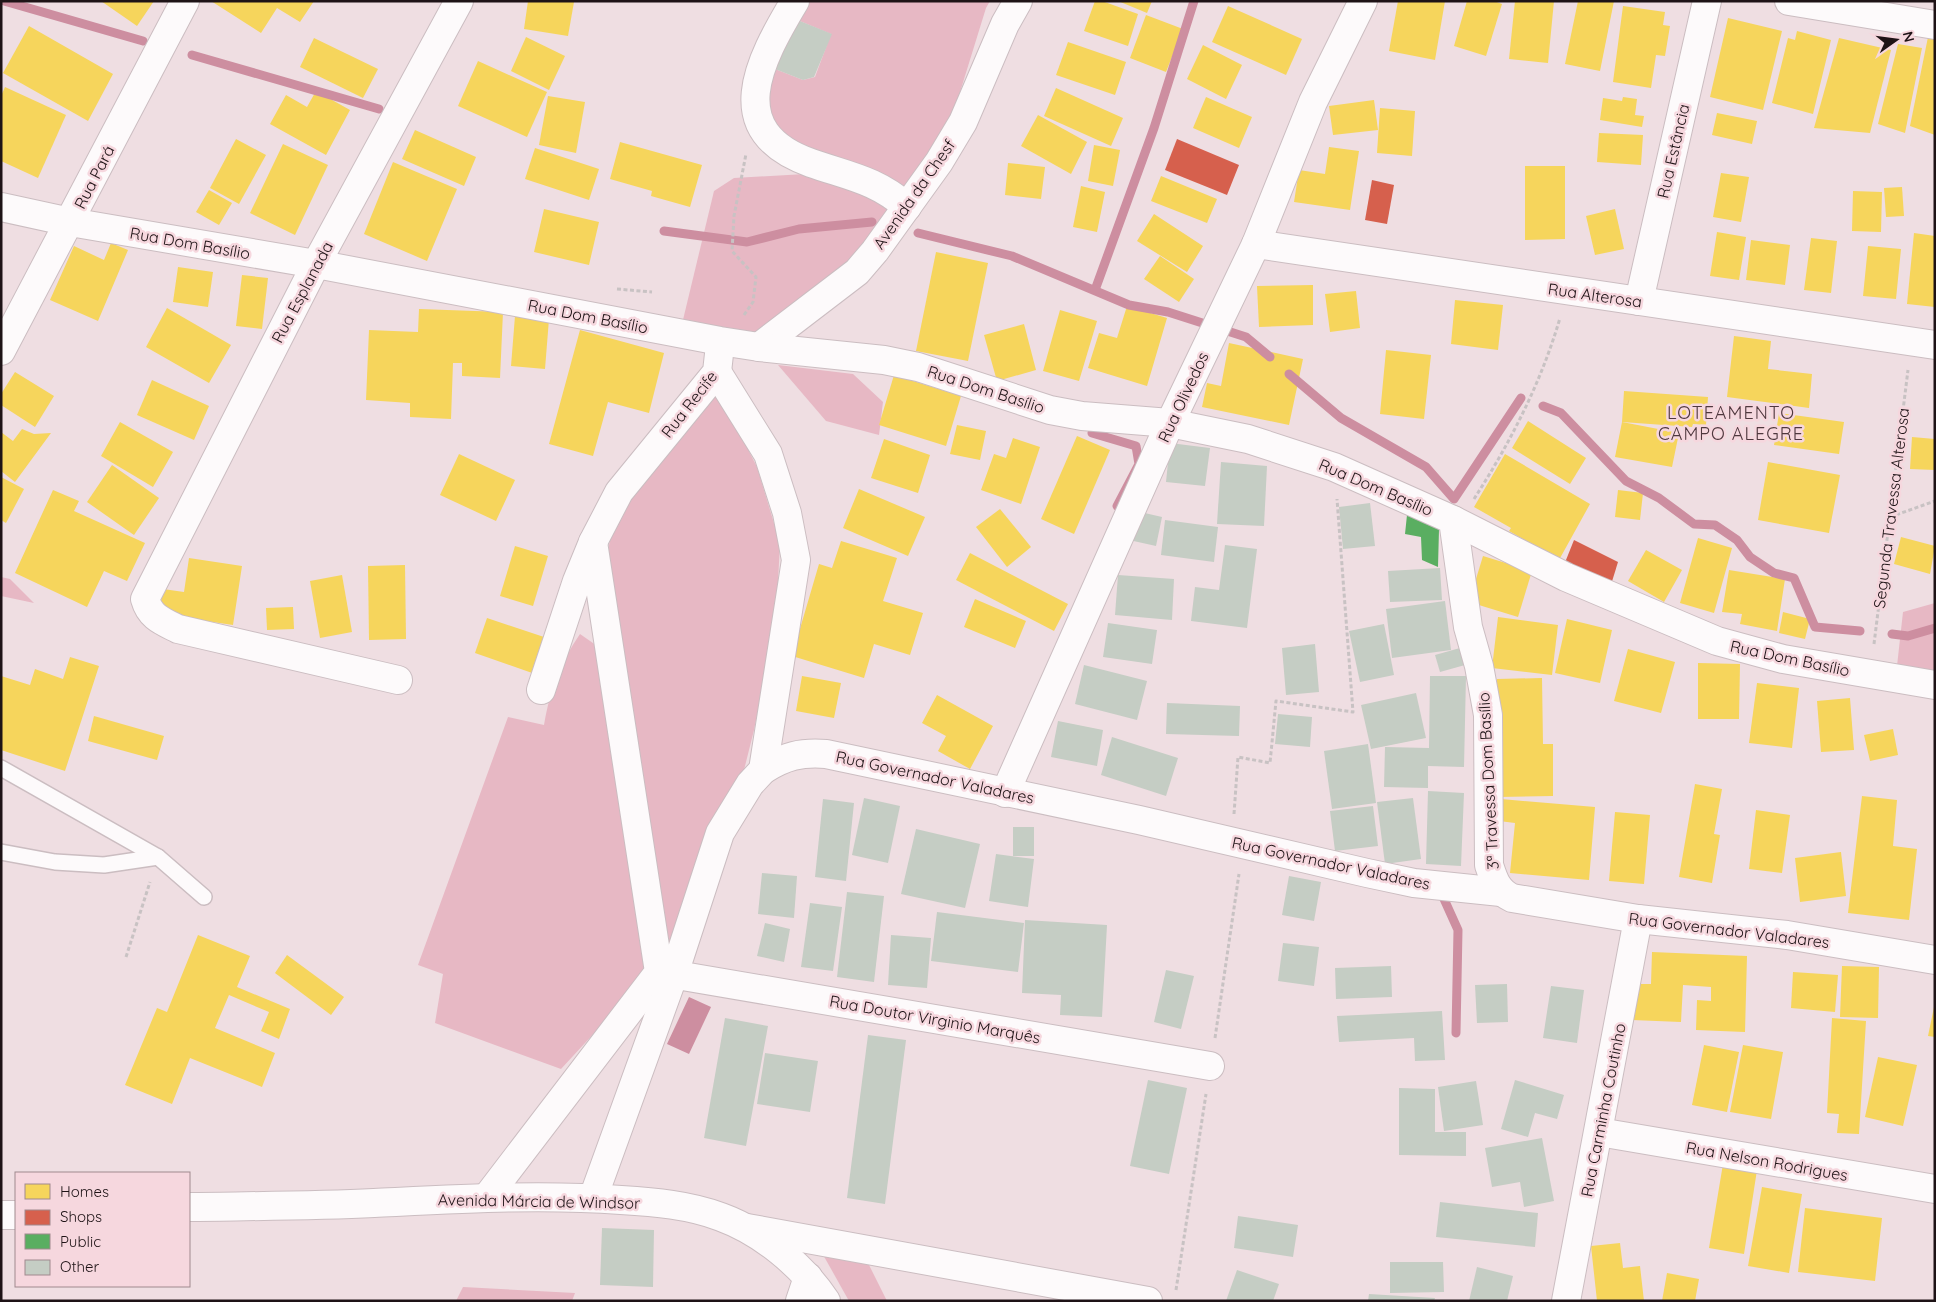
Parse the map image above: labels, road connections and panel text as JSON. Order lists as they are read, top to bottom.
{
  "streets": {
    "street": [
      "Rua Estância",
      "Rua Pará",
      "Avenida da Chesf",
      "Rua Dom Basílio",
      "Rua Esplanada",
      "Rua Alterosa",
      "Rua Olivedos",
      "Rua Recife",
      "Rua Governador Valadares",
      "3ª Travessa Dom Basílio",
      "Rua Doutor Virginio Marquês",
      "Rua Carminha Coutinho",
      "Rua Nelson Rodrigues",
      "Avenida Márcia de Windsor"
    ],
    "path": ["Segunda Travessa Alterosa"]
  },
  "crossings": [
    ["Rua Estância", "Rua Alterosa"],
    ["Rua Pará", "Rua Dom Basílio"],
    ["Avenida da Chesf", "Rua Dom Basílio"],
    ["Rua Dom Basílio", "Rua Esplanada"],
    ["Rua Dom Basílio", "Rua Olivedos"],
    ["Rua Dom Basílio", "Rua Recife"],
    ["Rua Dom Basílio", "Segunda Travessa Alterosa"],
    ["Rua Dom Basílio", "3ª Travessa Dom Basílio"],
    ["Rua Alterosa", "Rua Olivedos"],
    ["Rua Alterosa", "Segunda Travessa Alterosa"],
    ["Rua Olivedos", "Rua Governador Valadares"],
    ["Rua Governador Valadares", "3ª Travessa Dom Basílio"],
    ["Rua Governador Valadares", "Rua Carminha Coutinho"],
    ["Rua Carminha Coutinho", "Rua Nelson Rodrigues"]
  ],
  "districts": ["LOTEAMENTO CAMPO ALEGRE"],
  "legend": [
    "Homes",
    "Shops",
    "Public",
    "Other"
  ],
  "north": "right"
}
